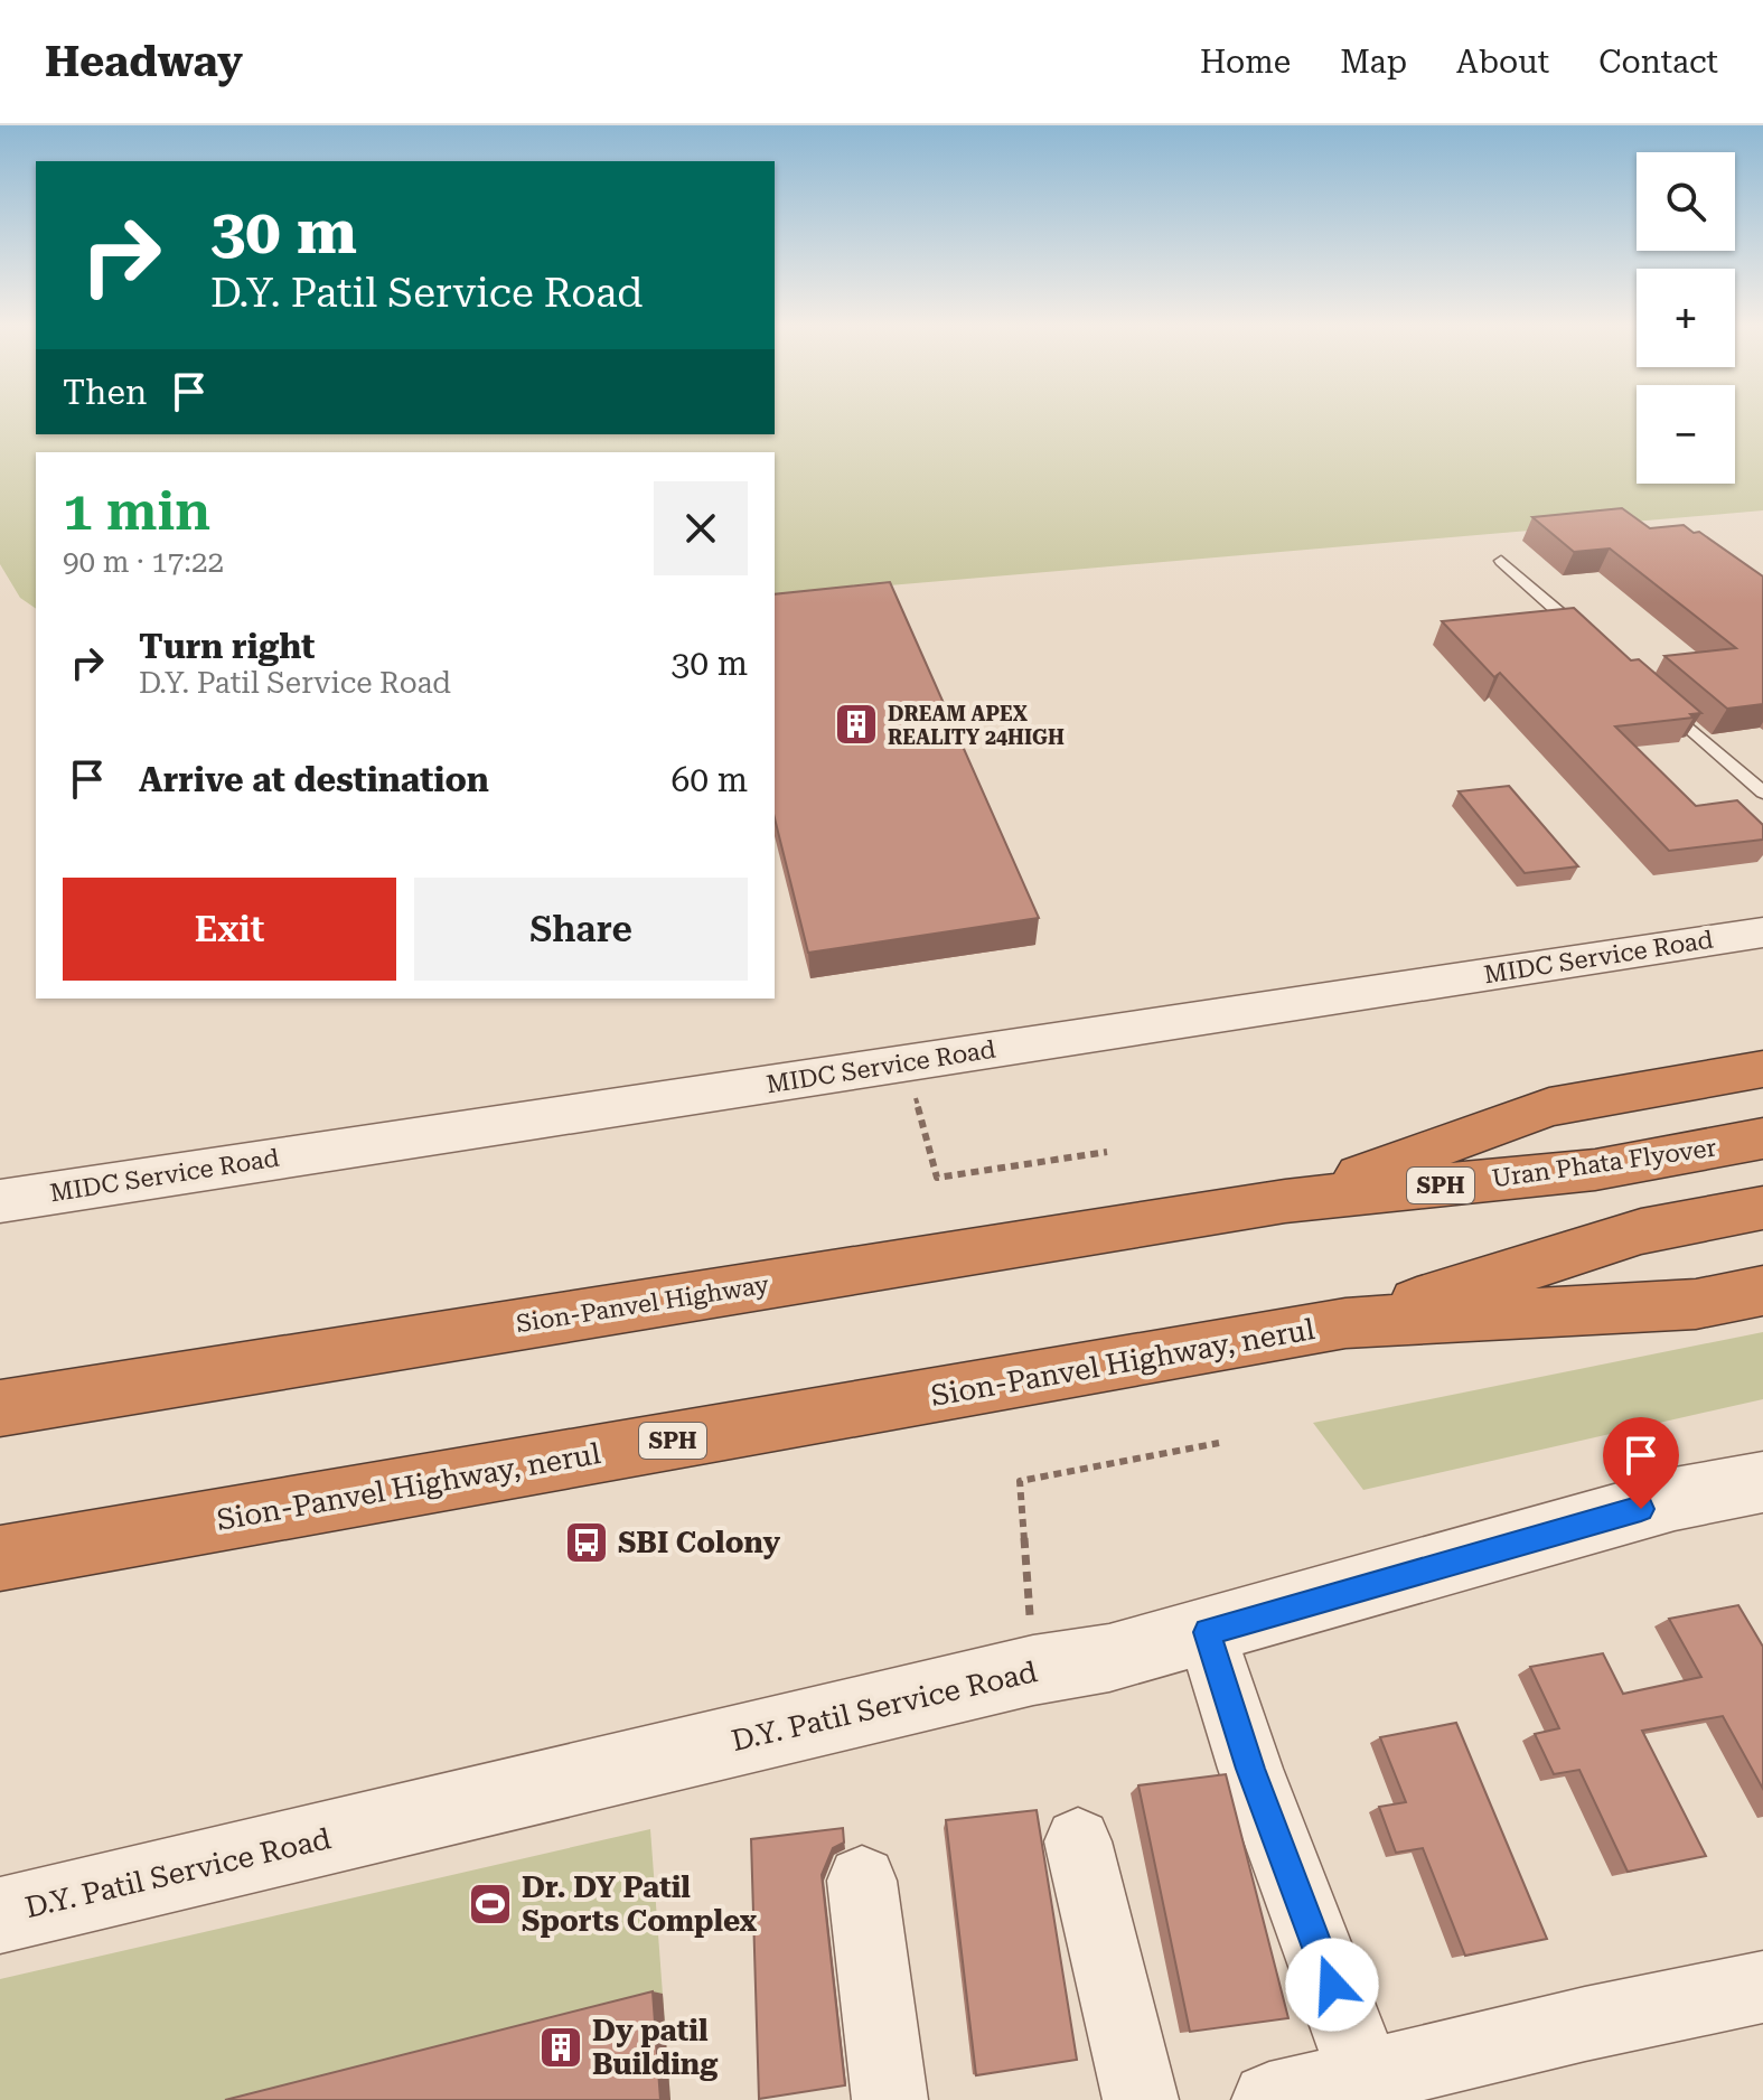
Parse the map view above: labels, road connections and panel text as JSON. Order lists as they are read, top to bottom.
{
  "streets": {
    "highway": [
      "Uran Phata Flyover",
      "SPH",
      "Sion-Panvel Highway",
      "Sion-Panvel Highway, nerul"
    ],
    "street": ["MIDC Service Road", "D.Y. Patil Service Road"]
  },
  "crossings": [
    ["Uran Phata Flyover", "Sion-Panvel Highway"],
    ["SPH", "Sion-Panvel Highway, nerul"]
  ],
  "places": {
    "building": ["DREAM APEX REALITY 24HIGH", "Dy patil Building"],
    "bus stop": ["SBI Colony"],
    "sports": ["Dr. DY Patil Sports Complex"]
  },
  "page": {
    "header": "Headway",
    "nav": [
      "Home",
      "Map",
      "About",
      "Contact"
    ],
    "map_buttons": ["+", "−"],
    "turn": ["30 m", "D.Y. Patil Service Road"],
    "then": "Then",
    "heading": ["1 min", "90 m · 17:22"],
    "list": [
      {
        "name": "Turn right",
        "note": "D.Y. Patil Service Road",
        "value": "30 m"
      },
      {
        "name": "Arrive at destination",
        "value": "60 m"
      }
    ],
    "buttons": ["Exit", "Share"]
  }
}
